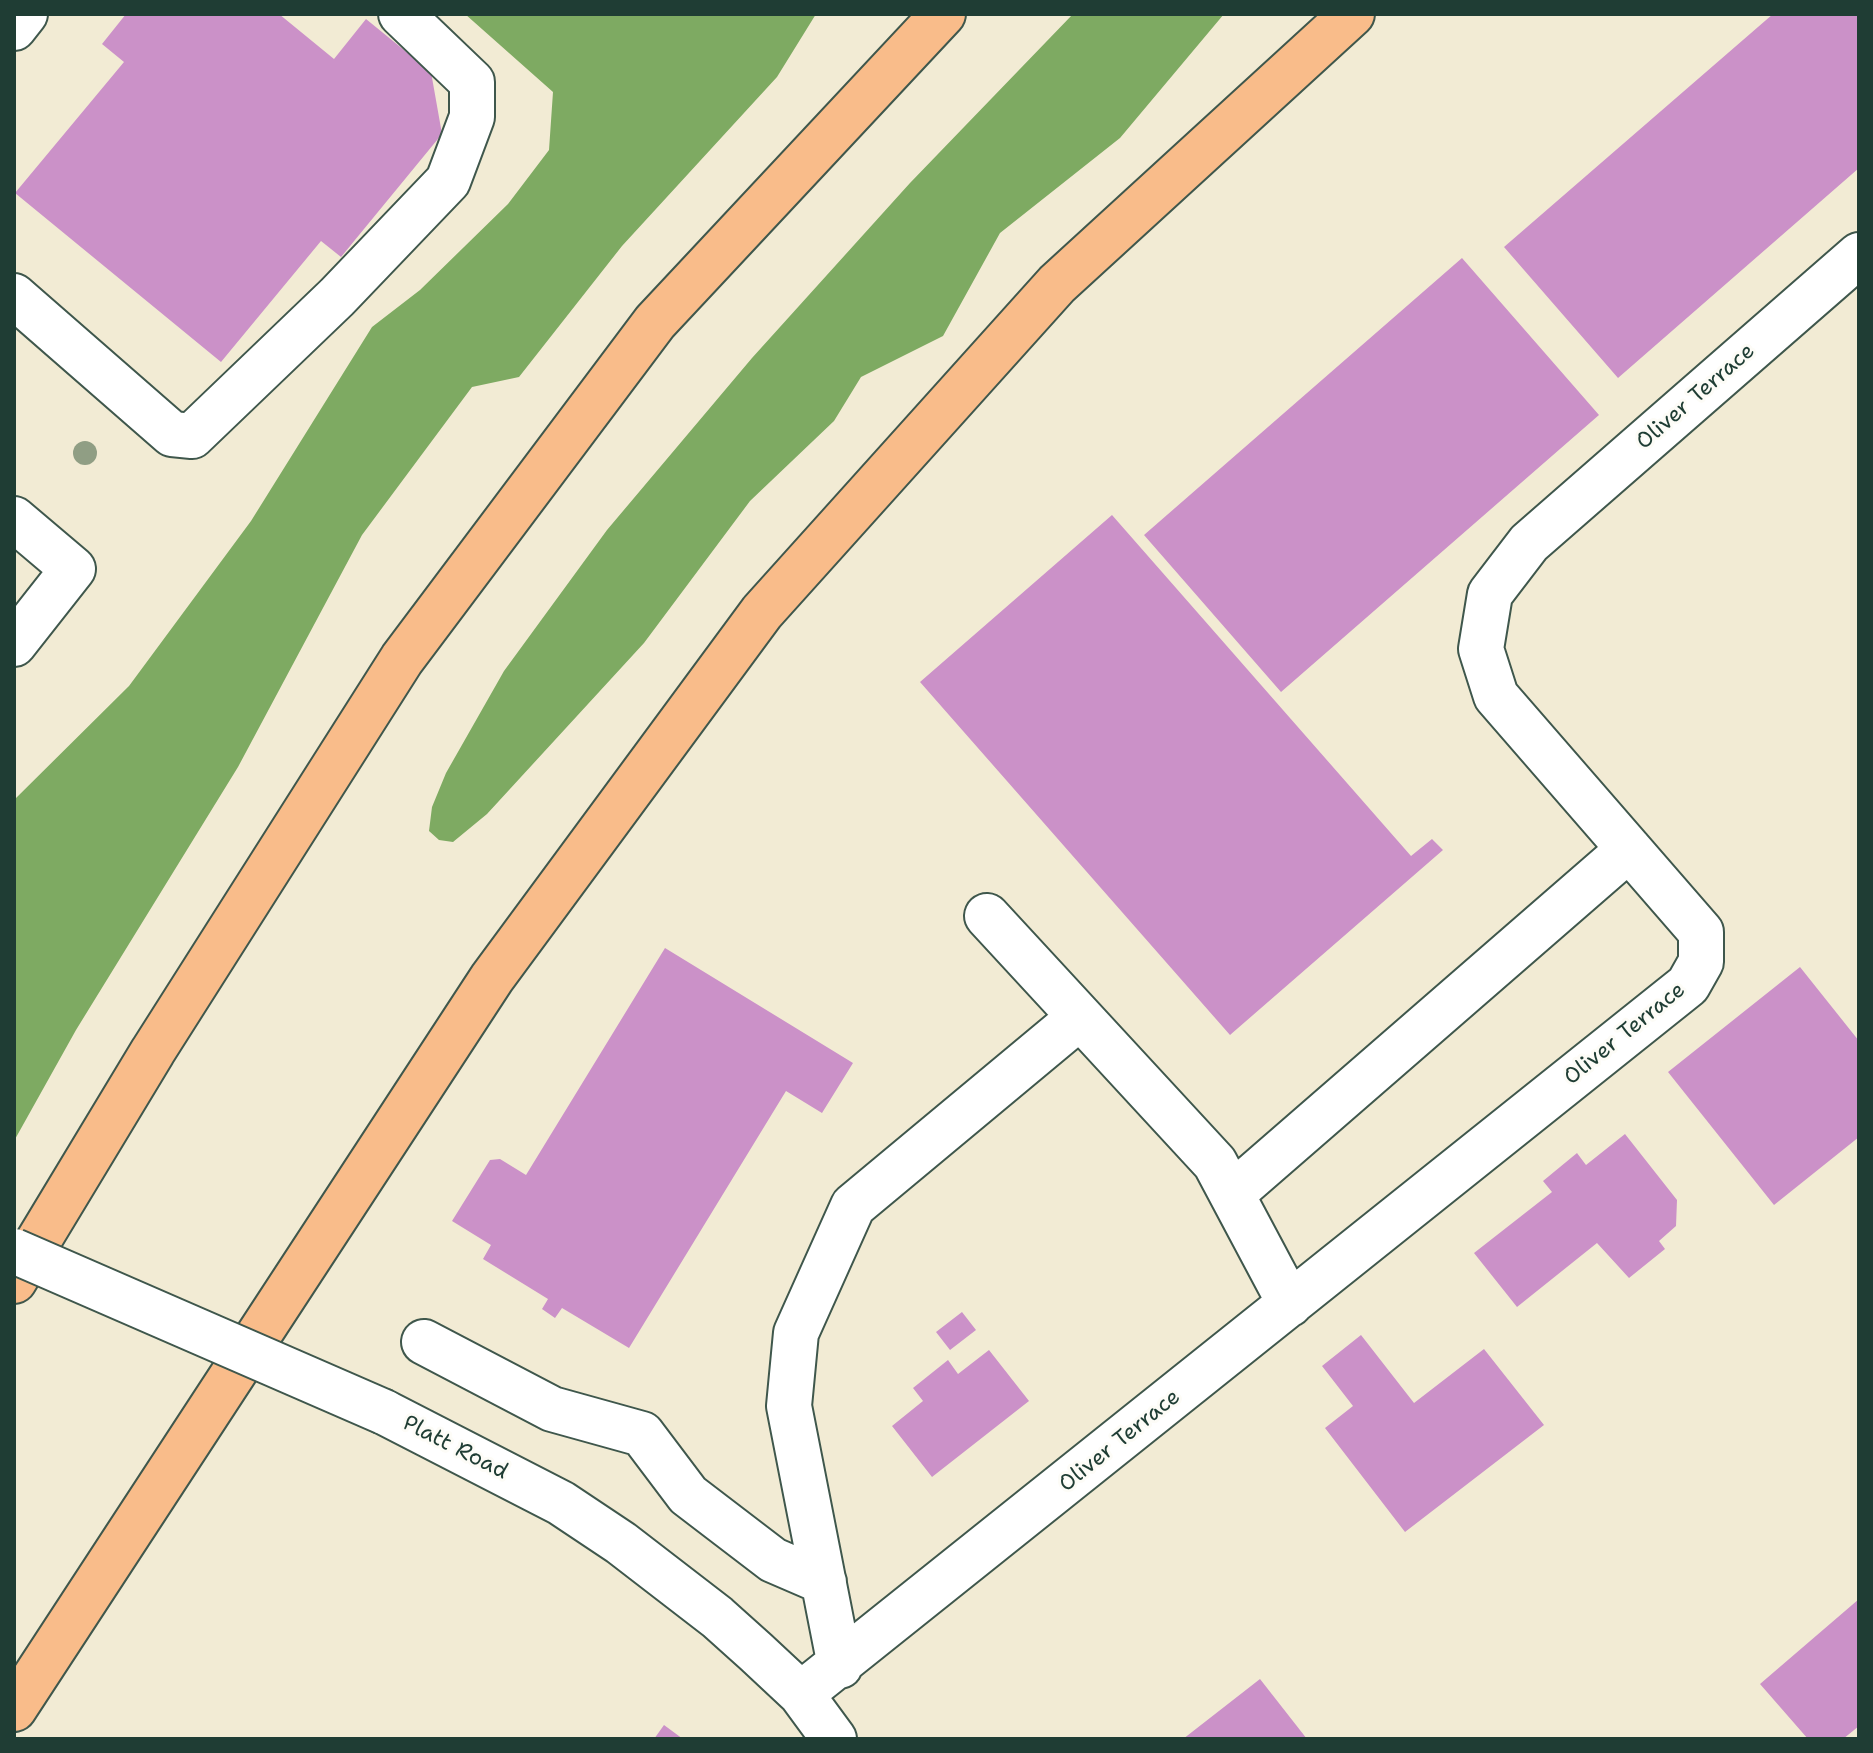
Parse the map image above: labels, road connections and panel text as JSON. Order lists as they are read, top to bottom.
{
  "streets": {
    "street": ["Oliver Terrace", "Platt Road"]
  },
  "crossings": [
    ["Oliver Terrace", "Platt Road"]
  ]
}
